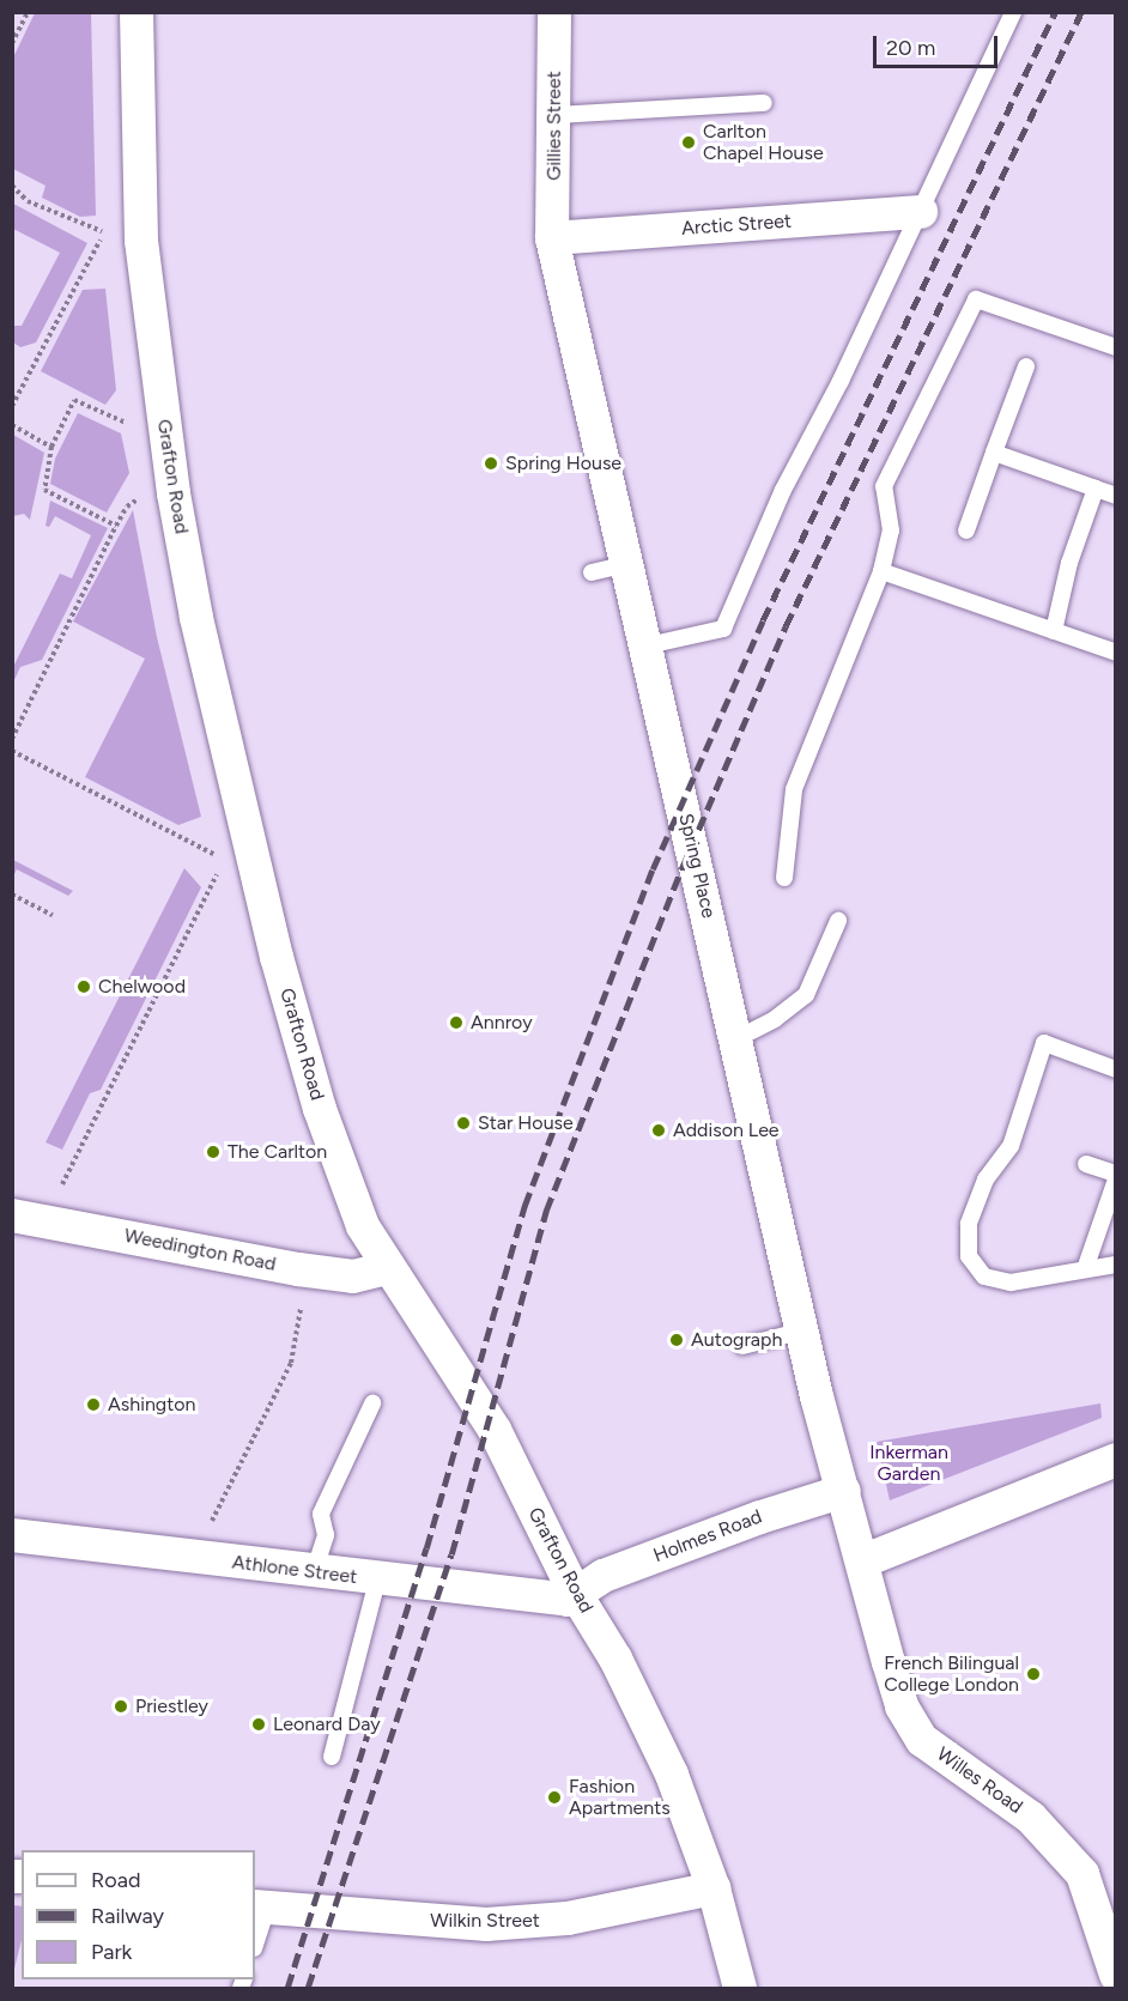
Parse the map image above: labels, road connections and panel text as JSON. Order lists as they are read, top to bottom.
{
  "streets": {
    "street": [
      "Gillies Street",
      "Arctic Street",
      "Grafton Road",
      "Spring Place",
      "Weedington Road",
      "Holmes Road",
      "Athlone Street",
      "Willes Road",
      "Wilkin Street"
    ]
  },
  "crossings": [
    ["Gillies Street", "Arctic Street"],
    ["Gillies Street", "Spring Place"],
    ["Arctic Street", "Spring Place"],
    ["Grafton Road", "Weedington Road"],
    ["Grafton Road", "Holmes Road"],
    ["Grafton Road", "Athlone Street"],
    ["Grafton Road", "Wilkin Street"],
    ["Spring Place", "Holmes Road"],
    ["Spring Place", "Willes Road"],
    ["Holmes Road", "Athlone Street"],
    ["Holmes Road", "Willes Road"]
  ],
  "parks": ["Inkerman Garden"],
  "places": [
    "Carlton Chapel House",
    "Spring House",
    "Chelwood",
    "Annroy",
    "Star House",
    "Addison Lee",
    "The Carlton",
    "Autograph",
    "Ashington",
    "French Bilingual College London",
    "Priestley",
    "Leonard Day",
    "Fashion Apartments"
  ],
  "legend": ["Road", "Railway", "Park"],
  "scale_bar": "20 m"
}
